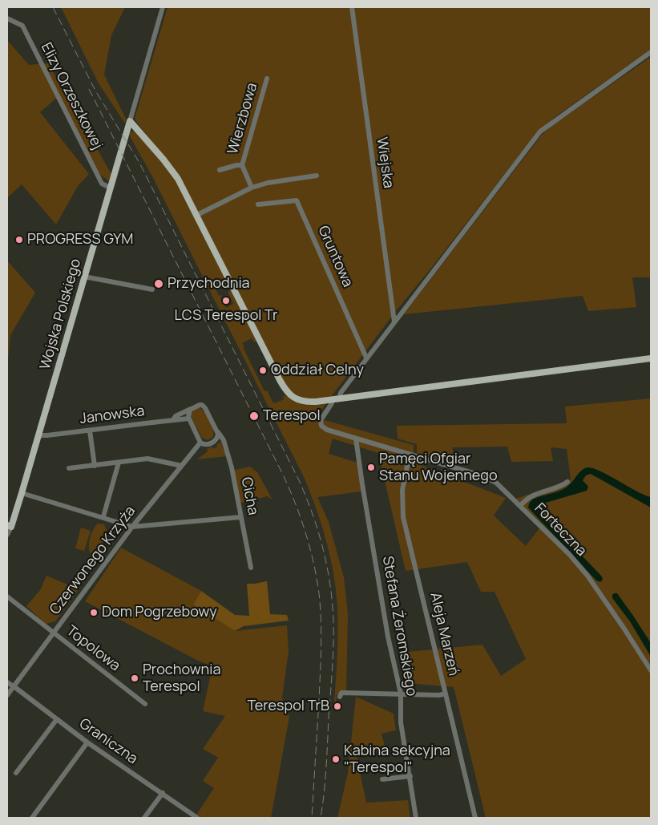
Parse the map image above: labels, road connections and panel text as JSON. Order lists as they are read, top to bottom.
{
  "streets": {
    "main road": ["Wojska Polskiego"],
    "street": [
      "Elizy Orzeszkowej",
      "Wierzbowa",
      "Wiejska",
      "Gruntowa",
      "Janowska",
      "Cicha",
      "Forteczna",
      "Czerwonego Krzyża",
      "Stefana Żeromskiego",
      "Aleja Marzeń",
      "Topolowa",
      "Graniczna"
    ]
  },
  "crossings": [
    ["Elizy Orzeszkowej", "Wojska Polskiego"],
    ["Wojska Polskiego", "Janowska"],
    ["Forteczna", "Stefana Żeromskiego"],
    ["Forteczna", "Aleja Marzeń"],
    ["Czerwonego Krzyża", "Topolowa"],
    ["Czerwonego Krzyża", "Graniczna"]
  ],
  "places": [
    "PROGRESS GYM",
    "Przychodnia",
    "LCS Terespol Tr",
    "Oddział Celny",
    "Terespol",
    "Pamęci Ofgiar Stanu Wojennego",
    "Dom Pogrzebowy",
    "Prochownia Terespol",
    "Terespol TrB",
    "Kabina sekcyjna \"Terespol\""
  ]
}
